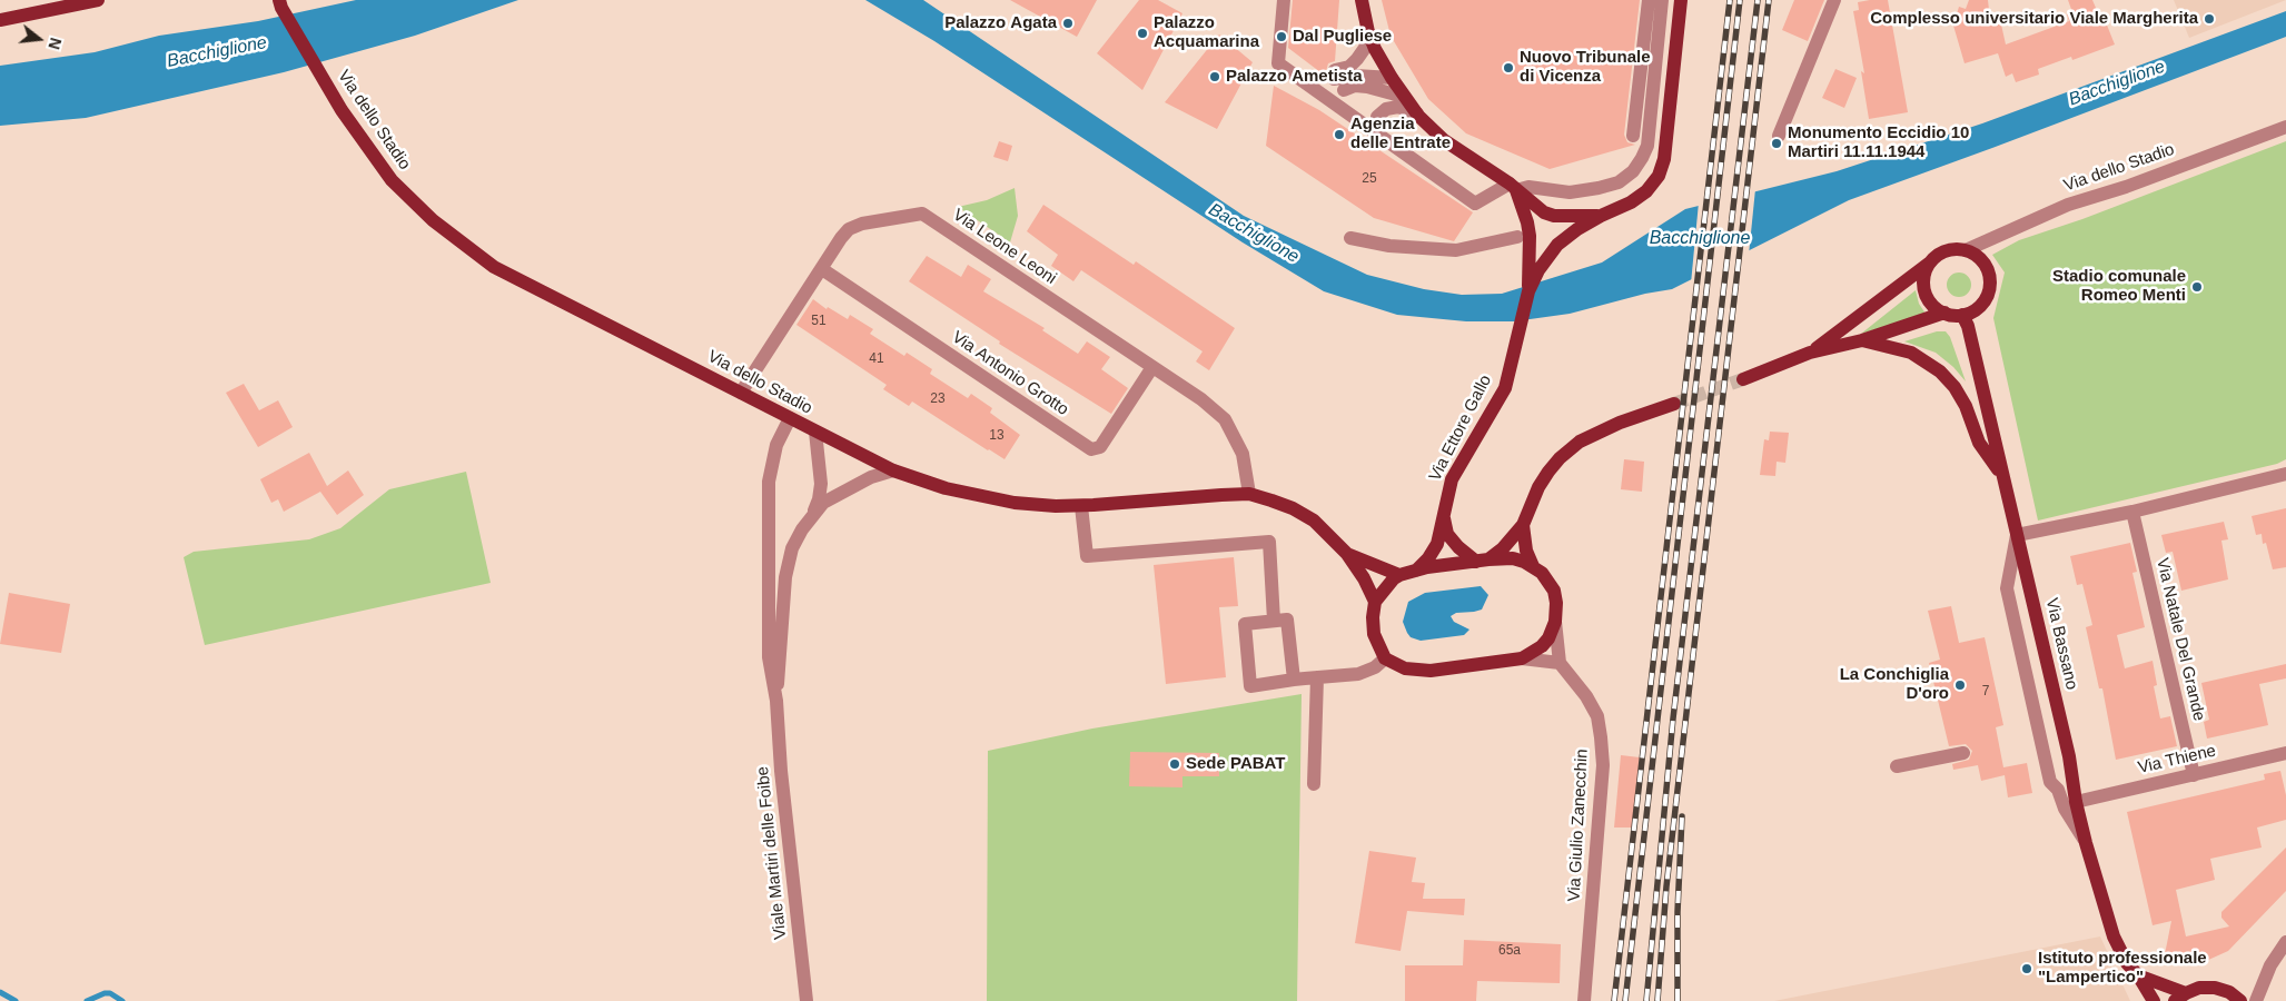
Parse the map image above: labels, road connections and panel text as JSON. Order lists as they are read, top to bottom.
{
  "streets": {
    "main road": ["Via dello Stadio", "Via Ettore Gallo", "Via Bassano"],
    "street": [
      "Via Leone Leoni",
      "Via Antonio Grotto",
      "Via Natale Del Grande",
      "Via Thiene",
      "Via Giulio Zanecchin",
      "Viale Martiri delle Foibe"
    ]
  },
  "crossings": [
    ["Via dello Stadio", "Via Leone Leoni"],
    ["Via dello Stadio", "Via Ettore Gallo"],
    ["Via dello Stadio", "Via Bassano"],
    ["Via dello Stadio", "Viale Martiri delle Foibe"],
    ["Via Leone Leoni", "Via Antonio Grotto"],
    ["Via Natale Del Grande", "Via Thiene"],
    ["Via Bassano", "Via Thiene"]
  ],
  "water": ["Bacchiglione"],
  "places": [
    "Complesso universitario Viale Margherita",
    "Palazzo Agata",
    "Palazzo Acquamarina",
    "Dal Pugliese",
    "Nuovo Tribunale di Vicenza",
    "Palazzo Ametista",
    "Agenzia delle Entrate",
    "Monumento Eccidio 10 Martiri 11.11.1944",
    "Stadio comunale Romeo Menti",
    "La Conchiglia D'oro",
    "Sede PABAT",
    "Istituto professionale \"Lampertico\""
  ],
  "house_numbers": [
    "25",
    "51",
    "41",
    "23",
    "13",
    "7",
    "65a"
  ],
  "north": "right"
}
